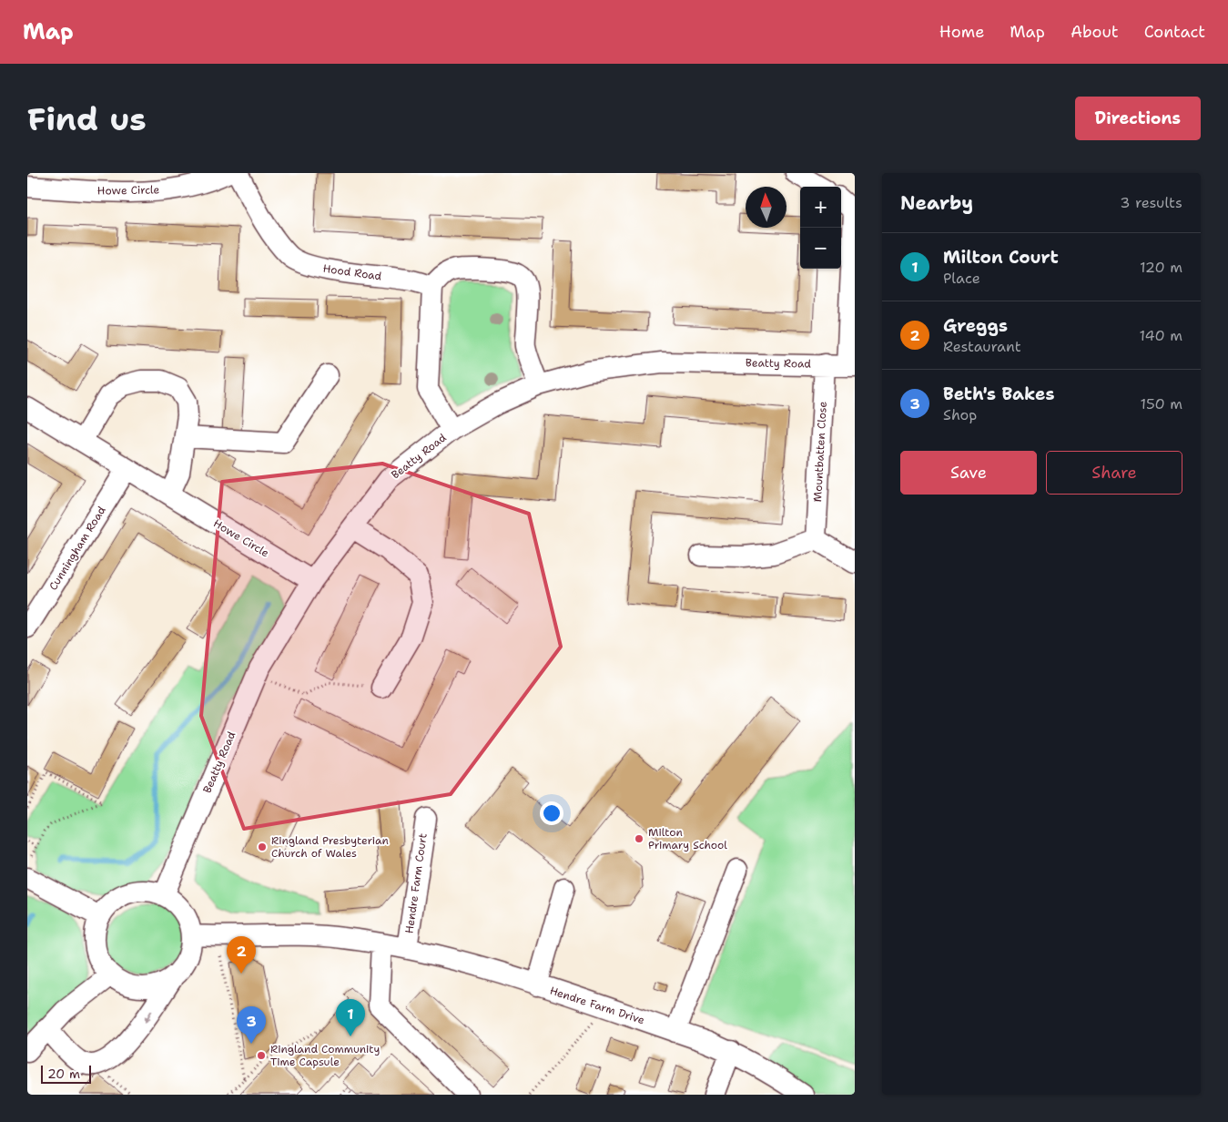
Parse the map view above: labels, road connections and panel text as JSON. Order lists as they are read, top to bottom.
{
  "streets": {
    "street": [
      "Howe Circle",
      "Hood Road",
      "Beatty Road",
      "Mountbatten Close",
      "Cunningham Road",
      "Hendre Farm Court",
      "Hendre Farm Drive"
    ]
  },
  "crossings": [
    ["Howe Circle", "Beatty Road"],
    ["Howe Circle", "Cunningham Road"],
    ["Beatty Road", "Mountbatten Close"],
    ["Beatty Road", "Hendre Farm Drive"],
    ["Hendre Farm Court", "Hendre Farm Drive"]
  ],
  "places": ["Milton Primary School", "Ringland Presbyterian Church of Wales", "Ringland Community Time Capsule"],
  "scale_bar": "20 m",
  "north": "top",
  "page": {
    "header": "Map",
    "nav": [
      "Home",
      "Map",
      "About",
      "Contact"
    ],
    "buttons": [
      "Directions",
      ["Save", "Share"]
    ],
    "title": "Find us",
    "heading": ["Nearby", "3 results"],
    "map_buttons": ["+", "−"],
    "list": [
      {
        "mark": "1",
        "name": "Milton Court",
        "note": "Place",
        "value": "120 m"
      },
      {
        "mark": "2",
        "name": "Greggs",
        "note": "Restaurant",
        "value": "140 m"
      },
      {
        "mark": "3",
        "name": "Beth's Bakes",
        "note": "Shop",
        "value": "150 m"
      }
    ],
    "pins": ["2", "1", "3"],
    "scale": "20 m"
  }
}
